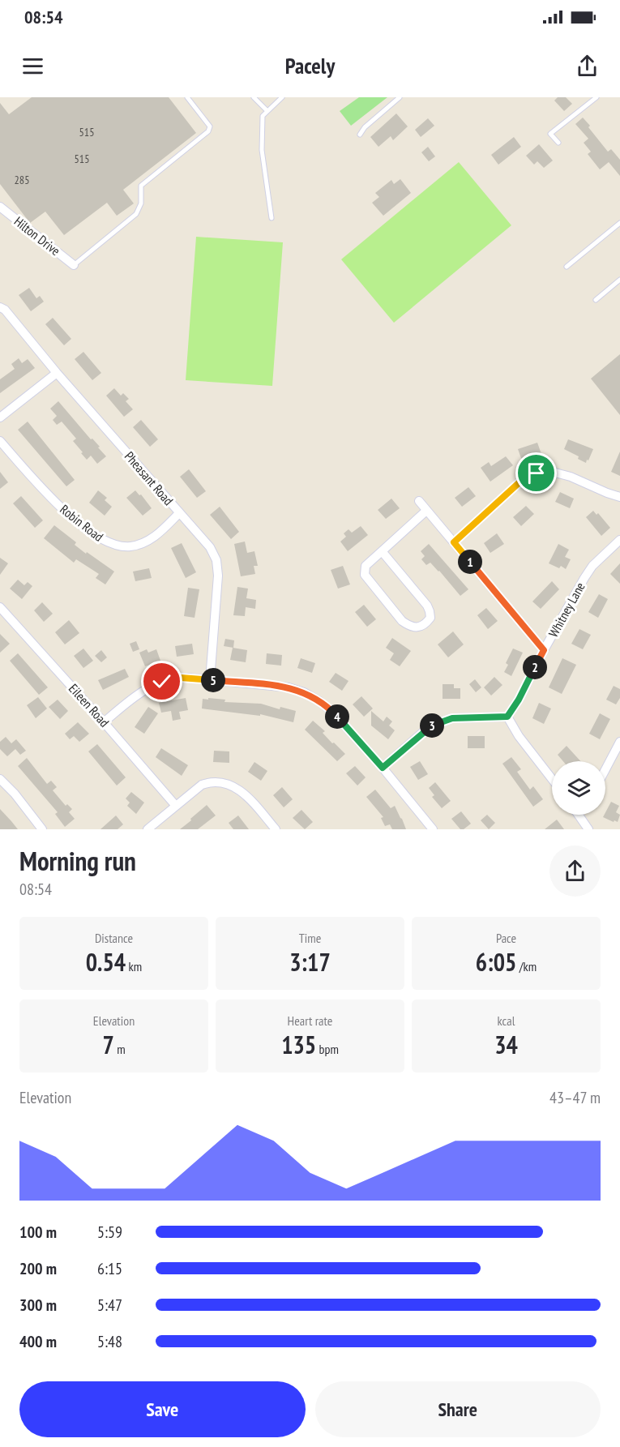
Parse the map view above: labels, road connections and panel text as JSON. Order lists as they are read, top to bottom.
{
  "streets": {
    "street": [
      "Hilton Drive",
      "Pheasant Road",
      "Robin Road",
      "Whitney Lane",
      "Eileen Road"
    ]
  },
  "crossings": [
    ["Pheasant Road", "Robin Road"]
  ],
  "house_numbers": ["515", "515", "285"],
  "page": {
    "status": "08:54",
    "header": "Pacely",
    "pins": [
      "1",
      "2",
      "5",
      "4",
      "3"
    ],
    "heading": ["Morning run", "08:54"],
    "stats": [
      ["Distance", "0.54 km"],
      ["Time", "3:17"],
      ["Pace", "6:05 /km"],
      ["Elevation", "7 m"],
      ["Heart rate", "135 bpm"],
      ["kcal", "34"]
    ],
    "chart": ["Elevation", "43–47 m"],
    "list": [
      {
        "name": "100 m",
        "note": "5:59"
      },
      {
        "name": "200 m",
        "note": "6:15"
      },
      {
        "name": "300 m",
        "note": "5:47"
      },
      {
        "name": "400 m",
        "note": "5:48"
      }
    ],
    "buttons": ["Save", "Share"]
  }
}
